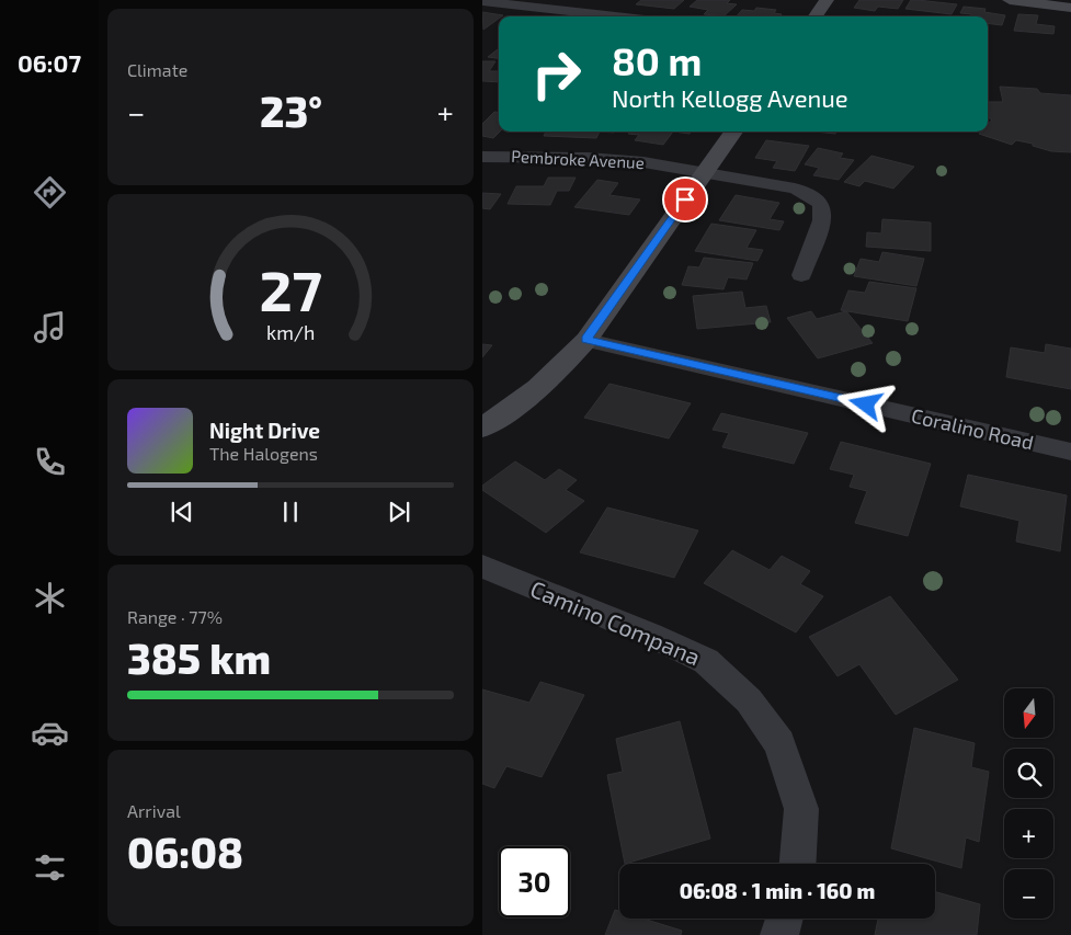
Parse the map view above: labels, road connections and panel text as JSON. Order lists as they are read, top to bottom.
{
  "streets": {
    "street": ["Pembroke Avenue", "Coralino Road", "Camino Compana"]
  },
  "north": "bottom",
  "page": {
    "tabs": "06:07",
    "tile": [
      "Climate",
      ["Range · 77%", "385 km"],
      ["Arrival", "06:08"]
    ],
    "turn": ["80 m", "North Kellogg Avenue"],
    "heat": ["−", "23°", "+"],
    "song": ["Night Drive", "The Halogens"],
    "map_buttons": ["+", "−"],
    "limit": "30",
    "trip": "06:08 · 1 min · 160 m",
    "gauge": ["27", "km/h"]
  }
}
